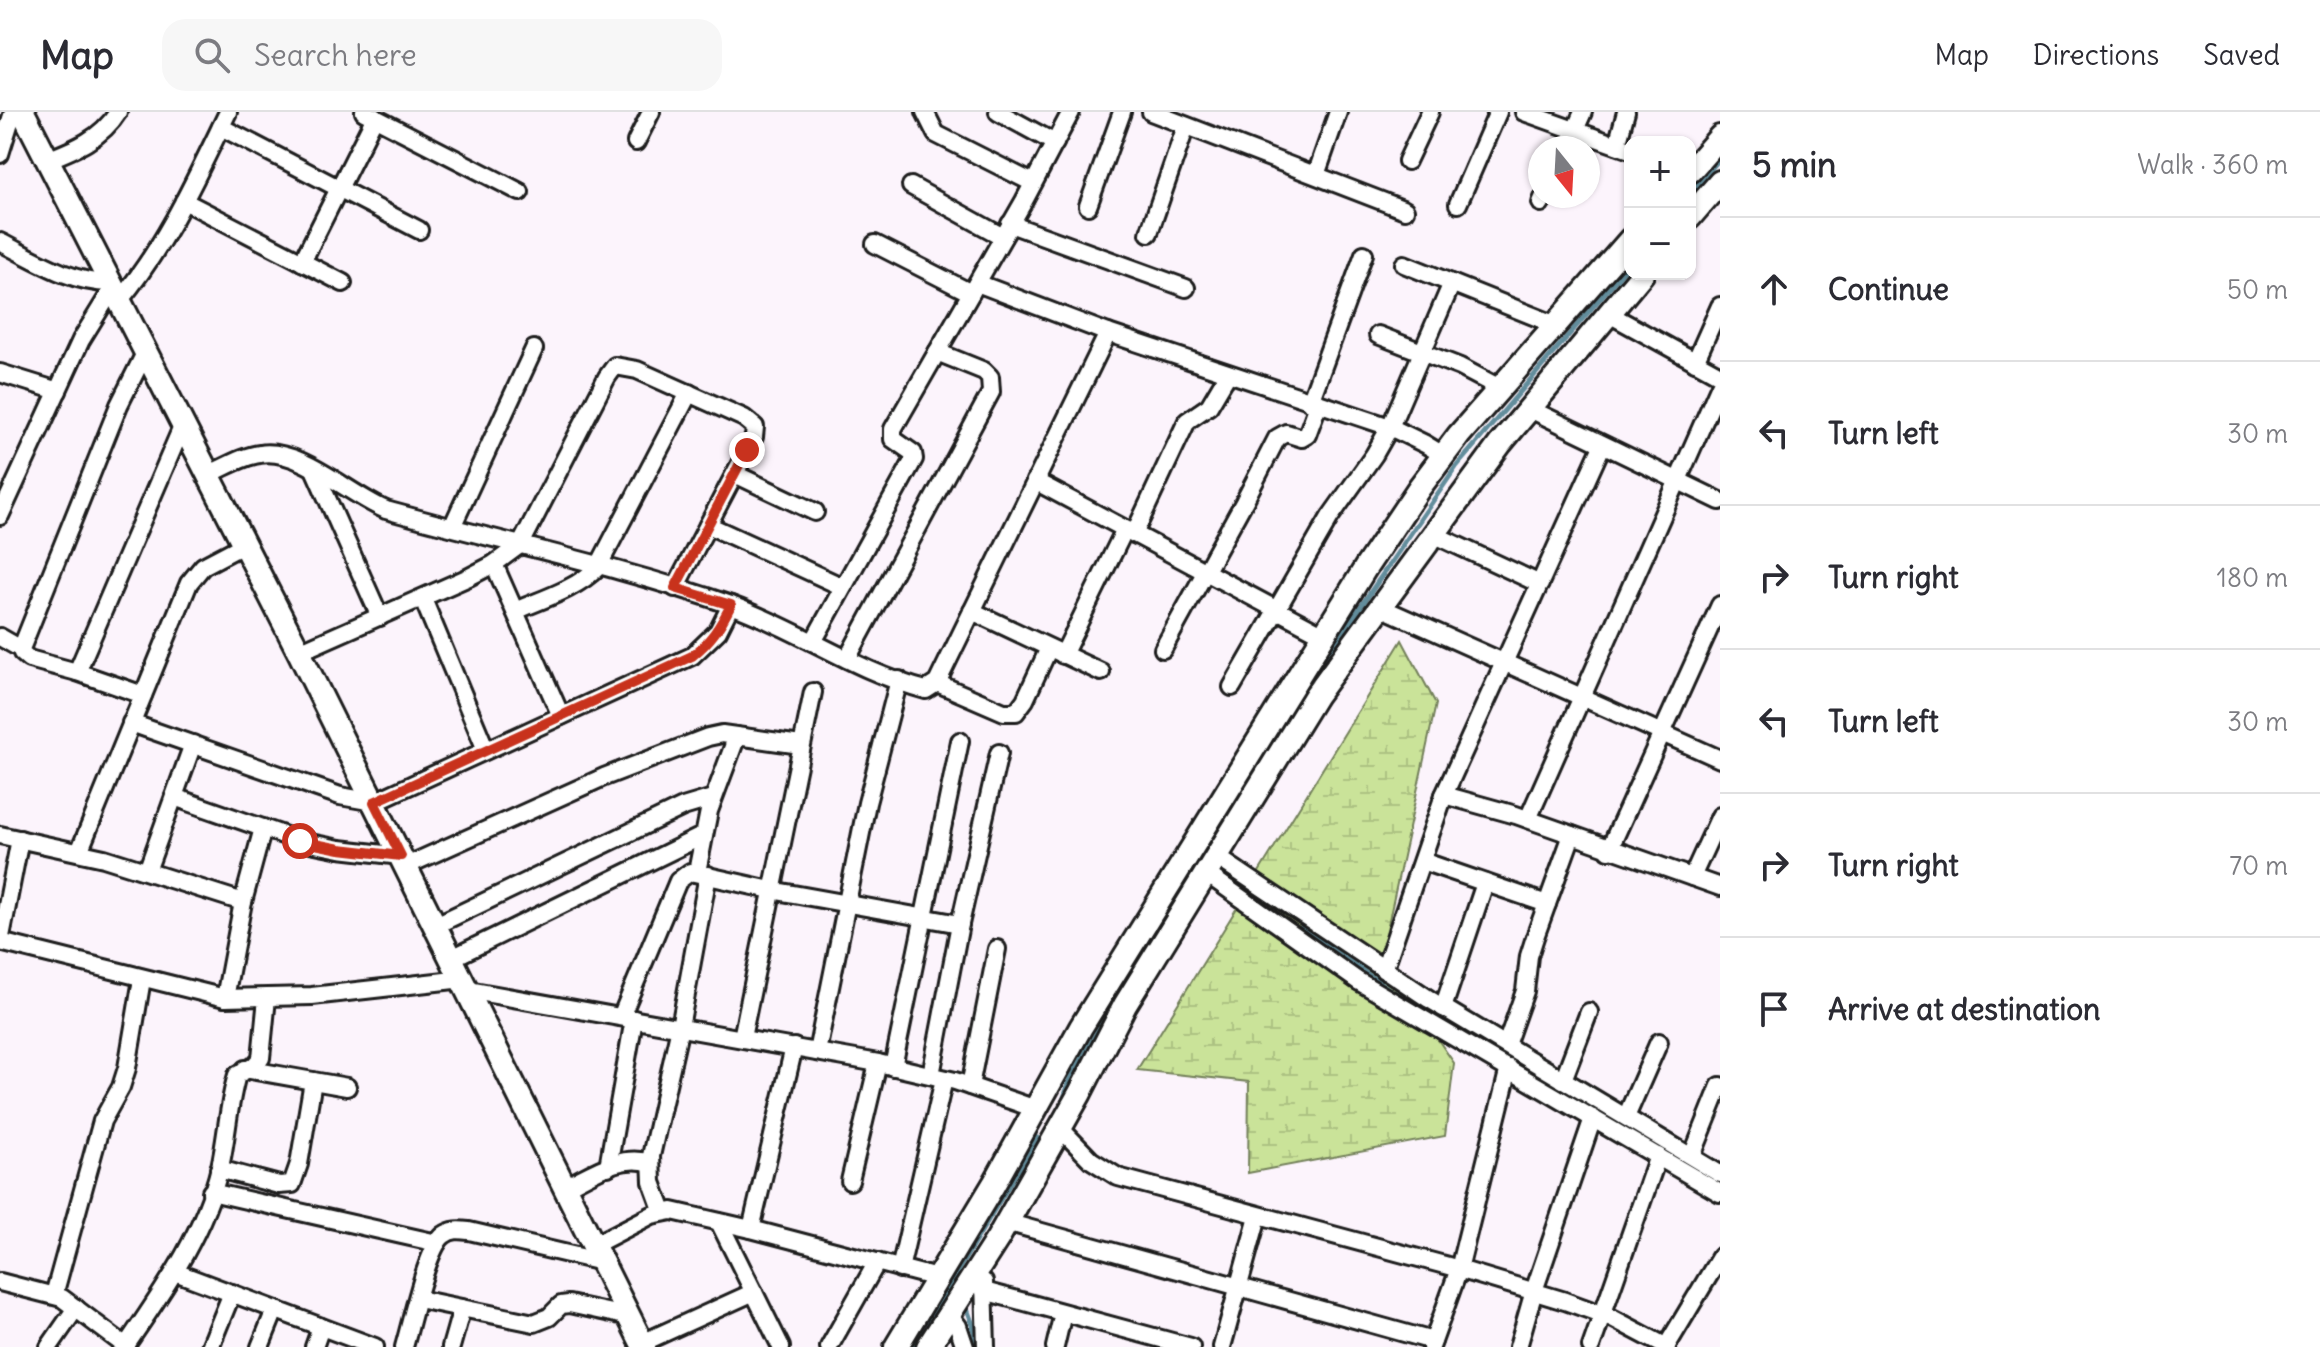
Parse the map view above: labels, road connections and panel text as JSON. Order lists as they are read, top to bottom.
{
  "north": "bottom",
  "page": {
    "header": "Map",
    "search": "Search here",
    "nav": ["Map", "Directions", "Saved"],
    "heading": ["5 min", "Walk · 360 m"],
    "map_buttons": ["+", "−"],
    "list": [
      ["Continue", "50 m"],
      ["Turn left", "30 m"],
      ["Turn right", "180 m"],
      ["Turn left", "30 m"],
      ["Turn right", "70 m"],
      "Arrive at destination"
    ]
  }
}
